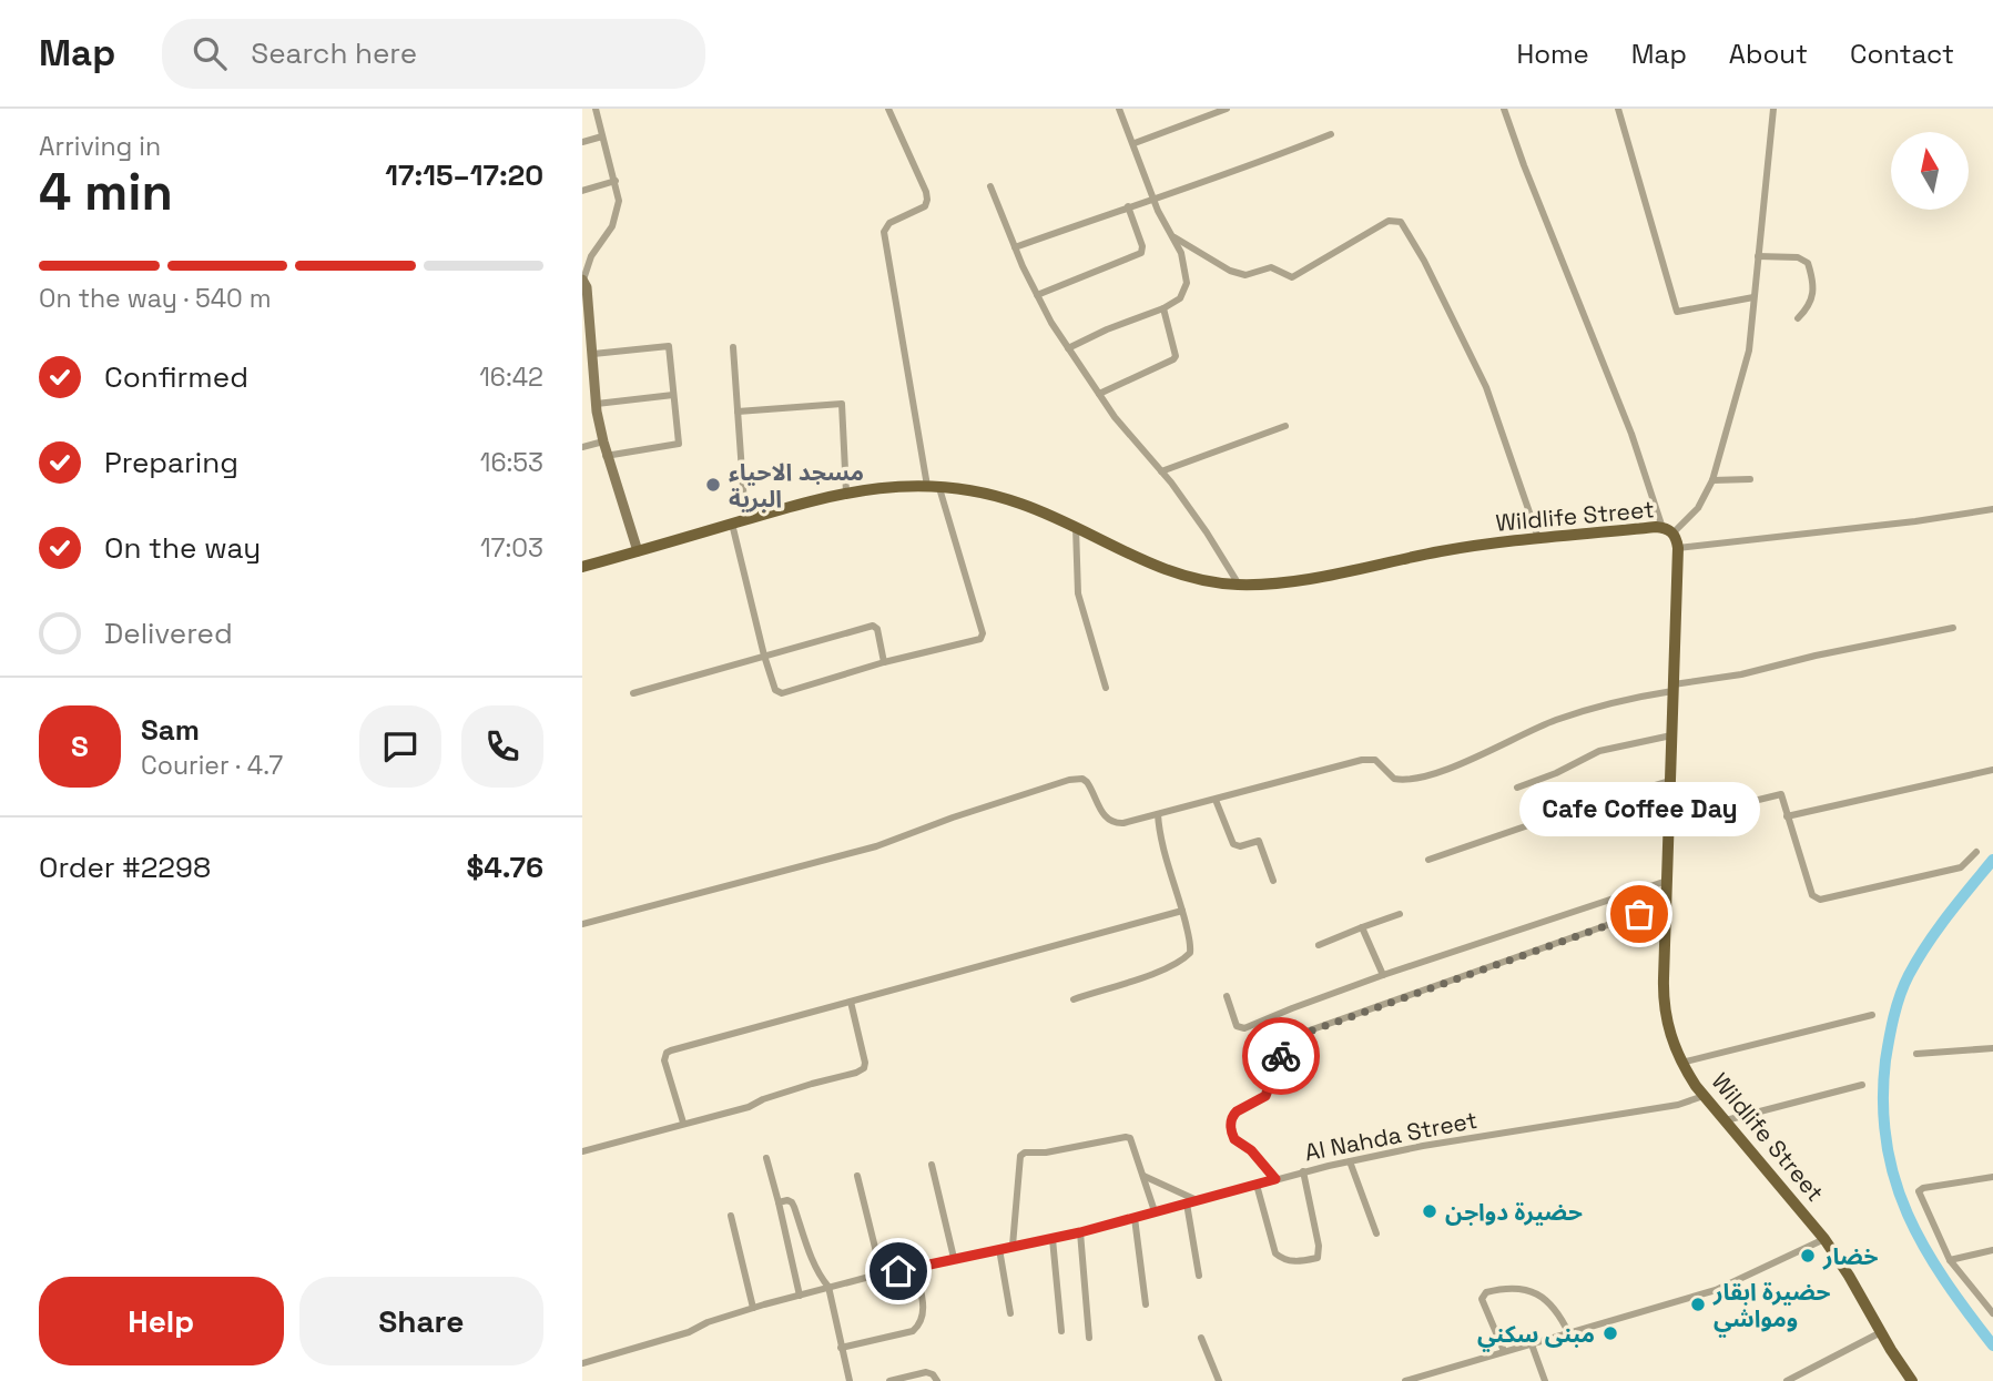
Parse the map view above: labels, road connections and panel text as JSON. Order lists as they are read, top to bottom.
{
  "streets": {
    "main road": ["Wildlife Street"],
    "street": ["Al Nahda Street"]
  },
  "crossings": [
    ["Wildlife Street", "Al Nahda Street"]
  ],
  "places": [
    "مسجد الاحياء البرية",
    "Cafe Coffee Day",
    "حضيرة دواجن",
    "خضار",
    "حضيرة ابقار ومواشي",
    "مبنى سكني"
  ],
  "north": "top",
  "page": {
    "header": "Map",
    "search": "Search here",
    "nav": [
      "Home",
      "Map",
      "About",
      "Contact"
    ],
    "heading": ["4 min", "Arriving in", "17:15–17:20"],
    "panel": [
      "Sam",
      "Courier · 4.7",
      "Order #2298",
      "$4.76"
    ],
    "bar": "On the way · 540 m",
    "list": [
      ["Confirmed", "16:42"],
      ["Preparing", "16:53"],
      ["On the way", "17:03"],
      "Delivered"
    ],
    "round": "S",
    "bubble": "Cafe Coffee Day",
    "buttons": ["Help", "Share"]
  }
}
